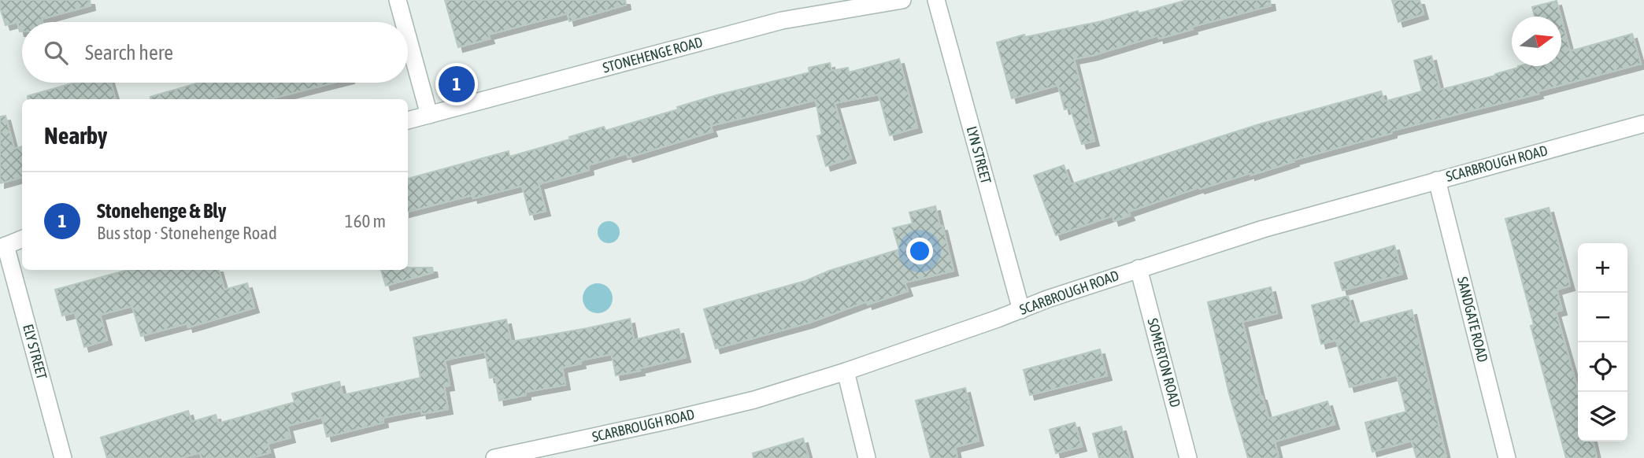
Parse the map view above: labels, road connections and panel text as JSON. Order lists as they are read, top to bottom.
{
  "streets": {
    "street": [
      "STONEHENGE ROAD",
      "LYN STREET",
      "SCARBROUGH ROAD",
      "SANDGATE ROAD",
      "ELY STREET",
      "SOMERTON ROAD"
    ]
  },
  "crossings": [
    ["LYN STREET", "SCARBROUGH ROAD"],
    ["SCARBROUGH ROAD", "SANDGATE ROAD"],
    ["SCARBROUGH ROAD", "SOMERTON ROAD"]
  ],
  "north": "right",
  "page": {
    "search": "Search here",
    "pins": "1",
    "heading": "Nearby",
    "list": [
      {
        "mark": "1",
        "name": "Stonehenge & Bly",
        "note": "Bus stop · Stonehenge Road",
        "value": "160 m"
      }
    ],
    "map_buttons": ["+", "−"]
  }
}
